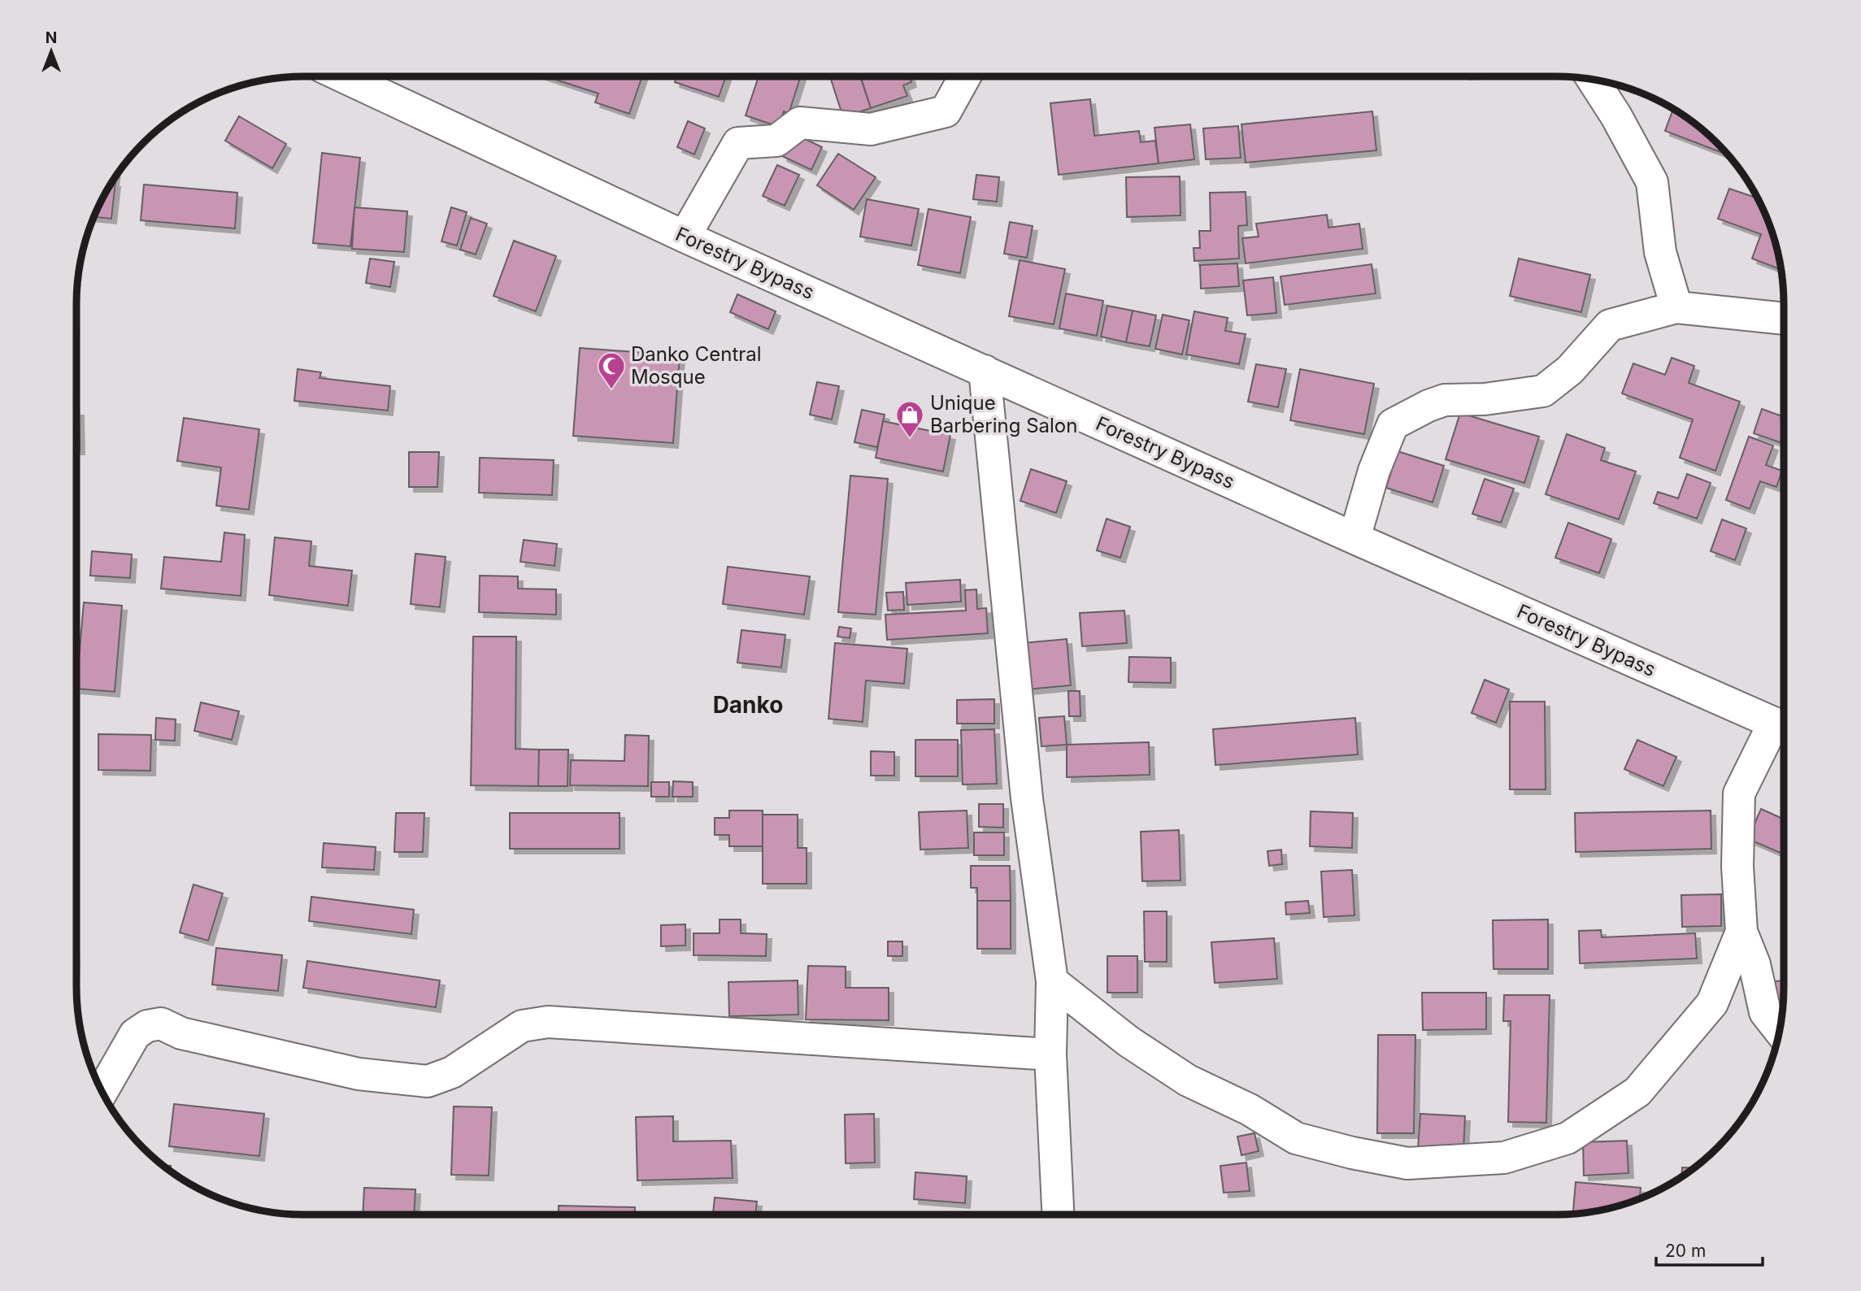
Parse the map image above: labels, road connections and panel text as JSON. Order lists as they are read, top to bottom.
{
  "streets": {
    "street": ["Forestry Bypass"]
  },
  "districts": ["Danko"],
  "places": {
    "mosque": ["Danko Central Mosque"],
    "shop": ["Unique Barbering Salon"]
  },
  "scale_bar": "20 m",
  "north": "top"
}
